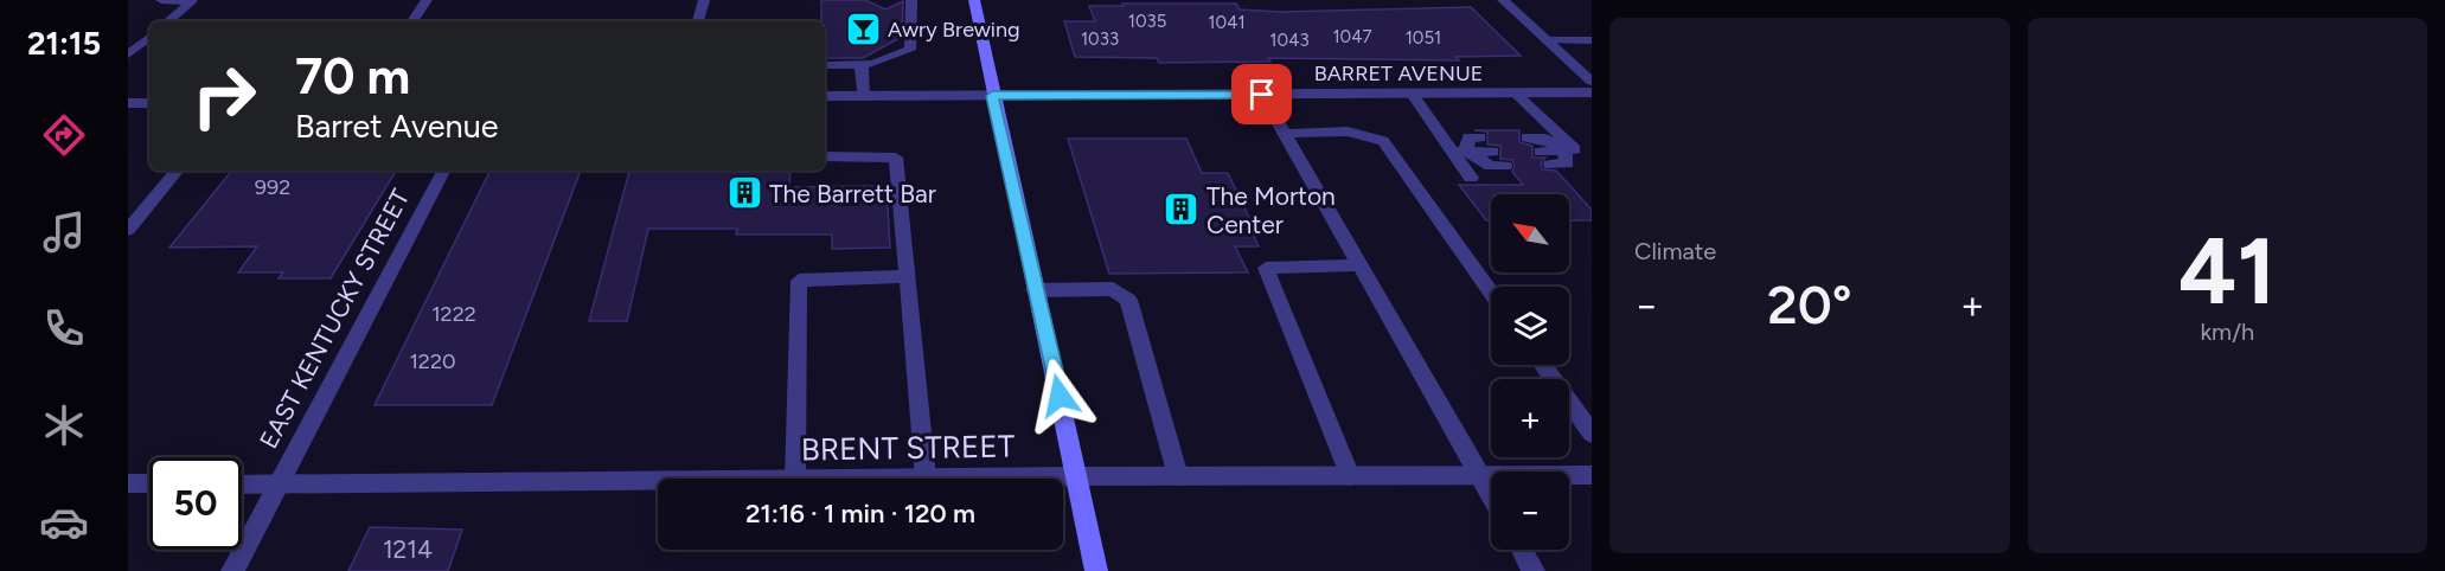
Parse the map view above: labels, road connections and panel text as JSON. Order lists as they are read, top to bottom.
{
  "streets": {
    "street": ["BARRET AVENUE", "EAST KENTUCKY STREET", "BRENT STREET"]
  },
  "crossings": [
    ["EAST KENTUCKY STREET", "BRENT STREET"]
  ],
  "places": {
    "bar": ["Awry Brewing"],
    "building": ["The Barrett Bar", "The Morton Center"]
  },
  "house_numbers": [
    "1035",
    "1041",
    "1047",
    "1051",
    "1033",
    "1043",
    "992",
    "1222",
    "1220",
    "1214"
  ],
  "north": "top left",
  "page": {
    "tabs": "21:15",
    "tile": [
      "Climate",
      ["41", "km/h"]
    ],
    "turn": ["70 m", "Barret Avenue"],
    "map_buttons": ["+", "−"],
    "heat": ["−", "20°", "+"],
    "limit": "50",
    "trip": "21:16 · 1 min · 120 m"
  }
}
